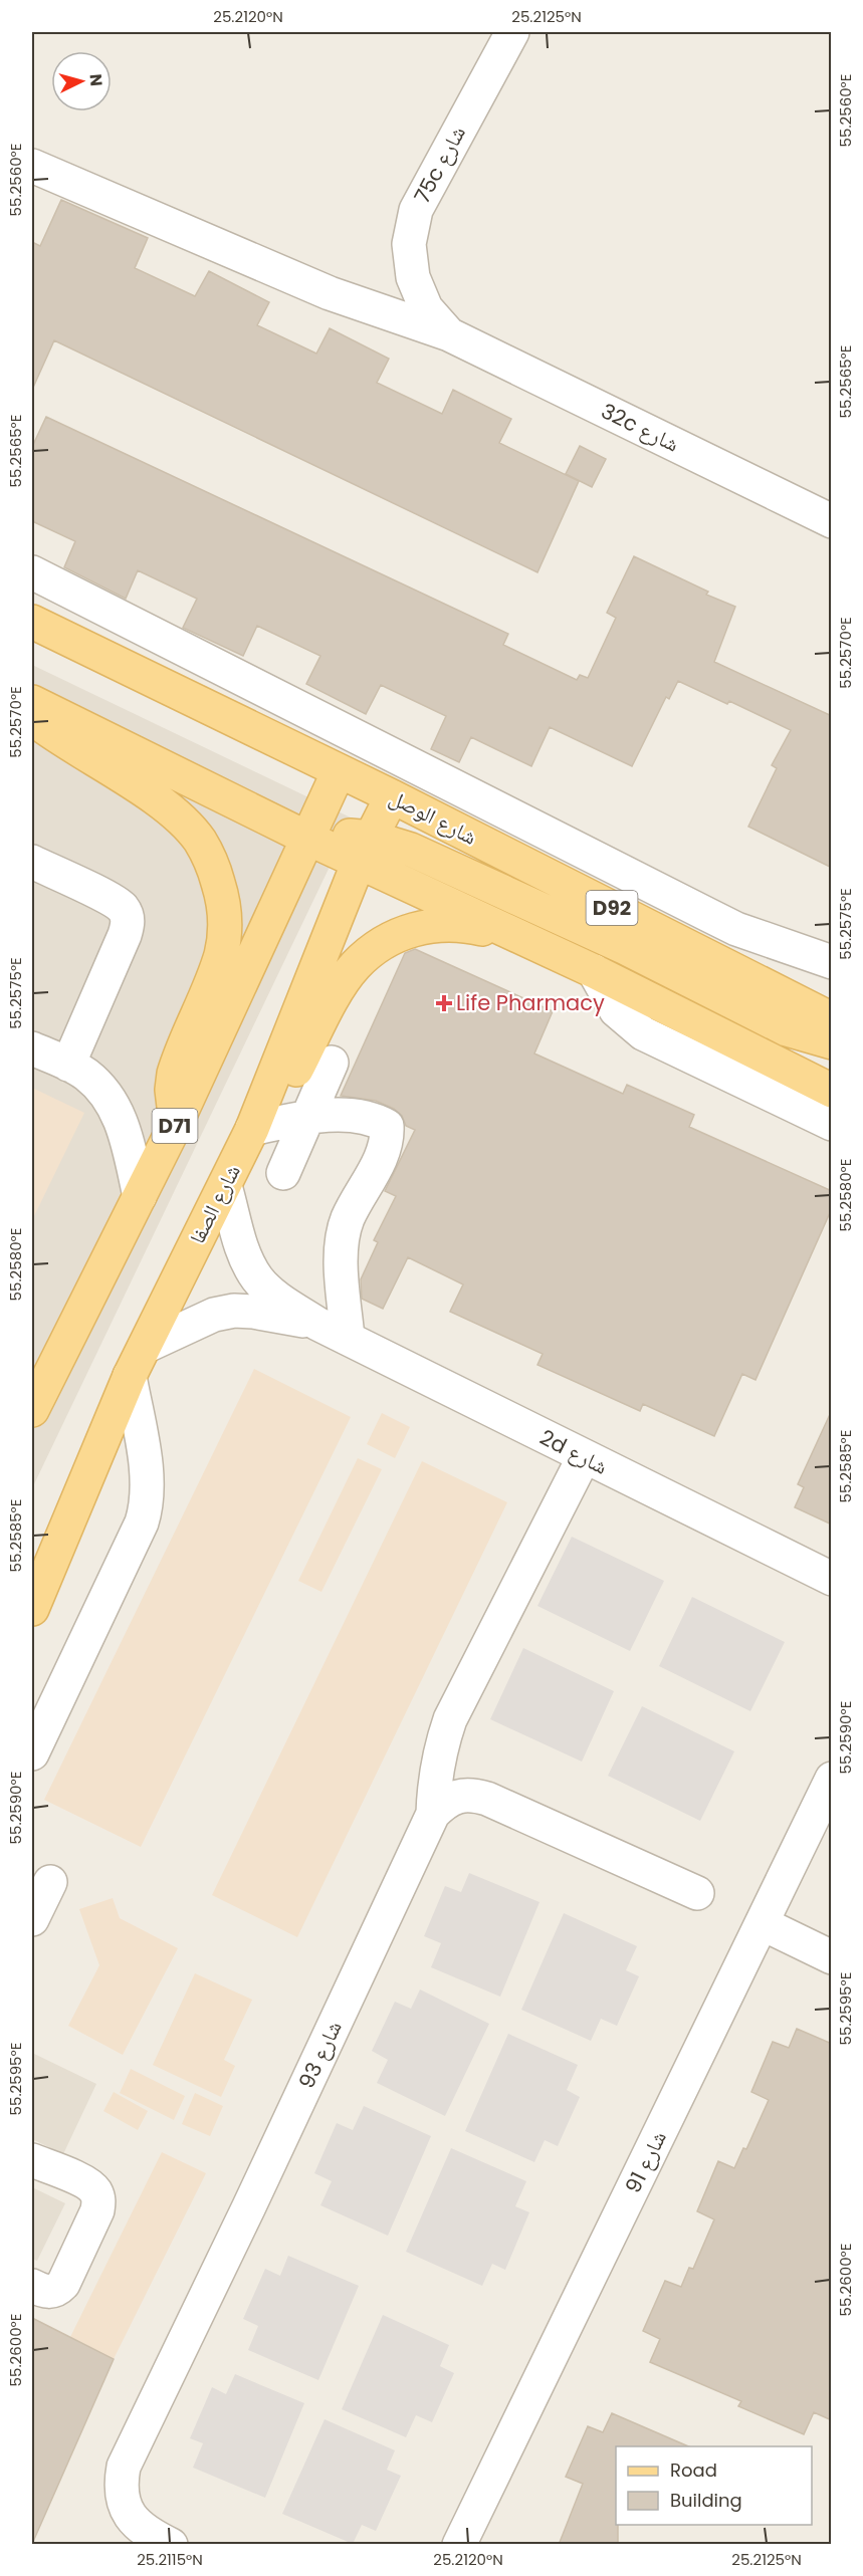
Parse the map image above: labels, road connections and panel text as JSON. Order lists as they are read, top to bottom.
{
  "streets": {
    "main road": [
      "شارع الوصل",
      "D92",
      "D71",
      "شارع الصفا"
    ],
    "street": [
      "75c شارع",
      "32c شارع",
      "2d شارع",
      "شارع 93",
      "شارع 91"
    ]
  },
  "crossings": [
    ["75c شارع", "32c شارع"],
    ["شارع الوصل", "D71"],
    ["شارع الوصل", "شارع الصفا"],
    ["شارع الصفا", "2d شارع"]
  ],
  "places": {
    "health": ["Life Pharmacy"]
  },
  "legend": ["Road", "Building"],
  "north": "right",
  "coordinates": [
    "25.2120°N",
    "25.2125°N",
    "55.2560°E",
    "55.2565°E",
    "55.2570°E",
    "55.2575°E",
    "55.2580°E",
    "55.2585°E",
    "55.2590°E",
    "55.2595°E",
    "55.2600°E",
    "25.2115°N"
  ]
}
